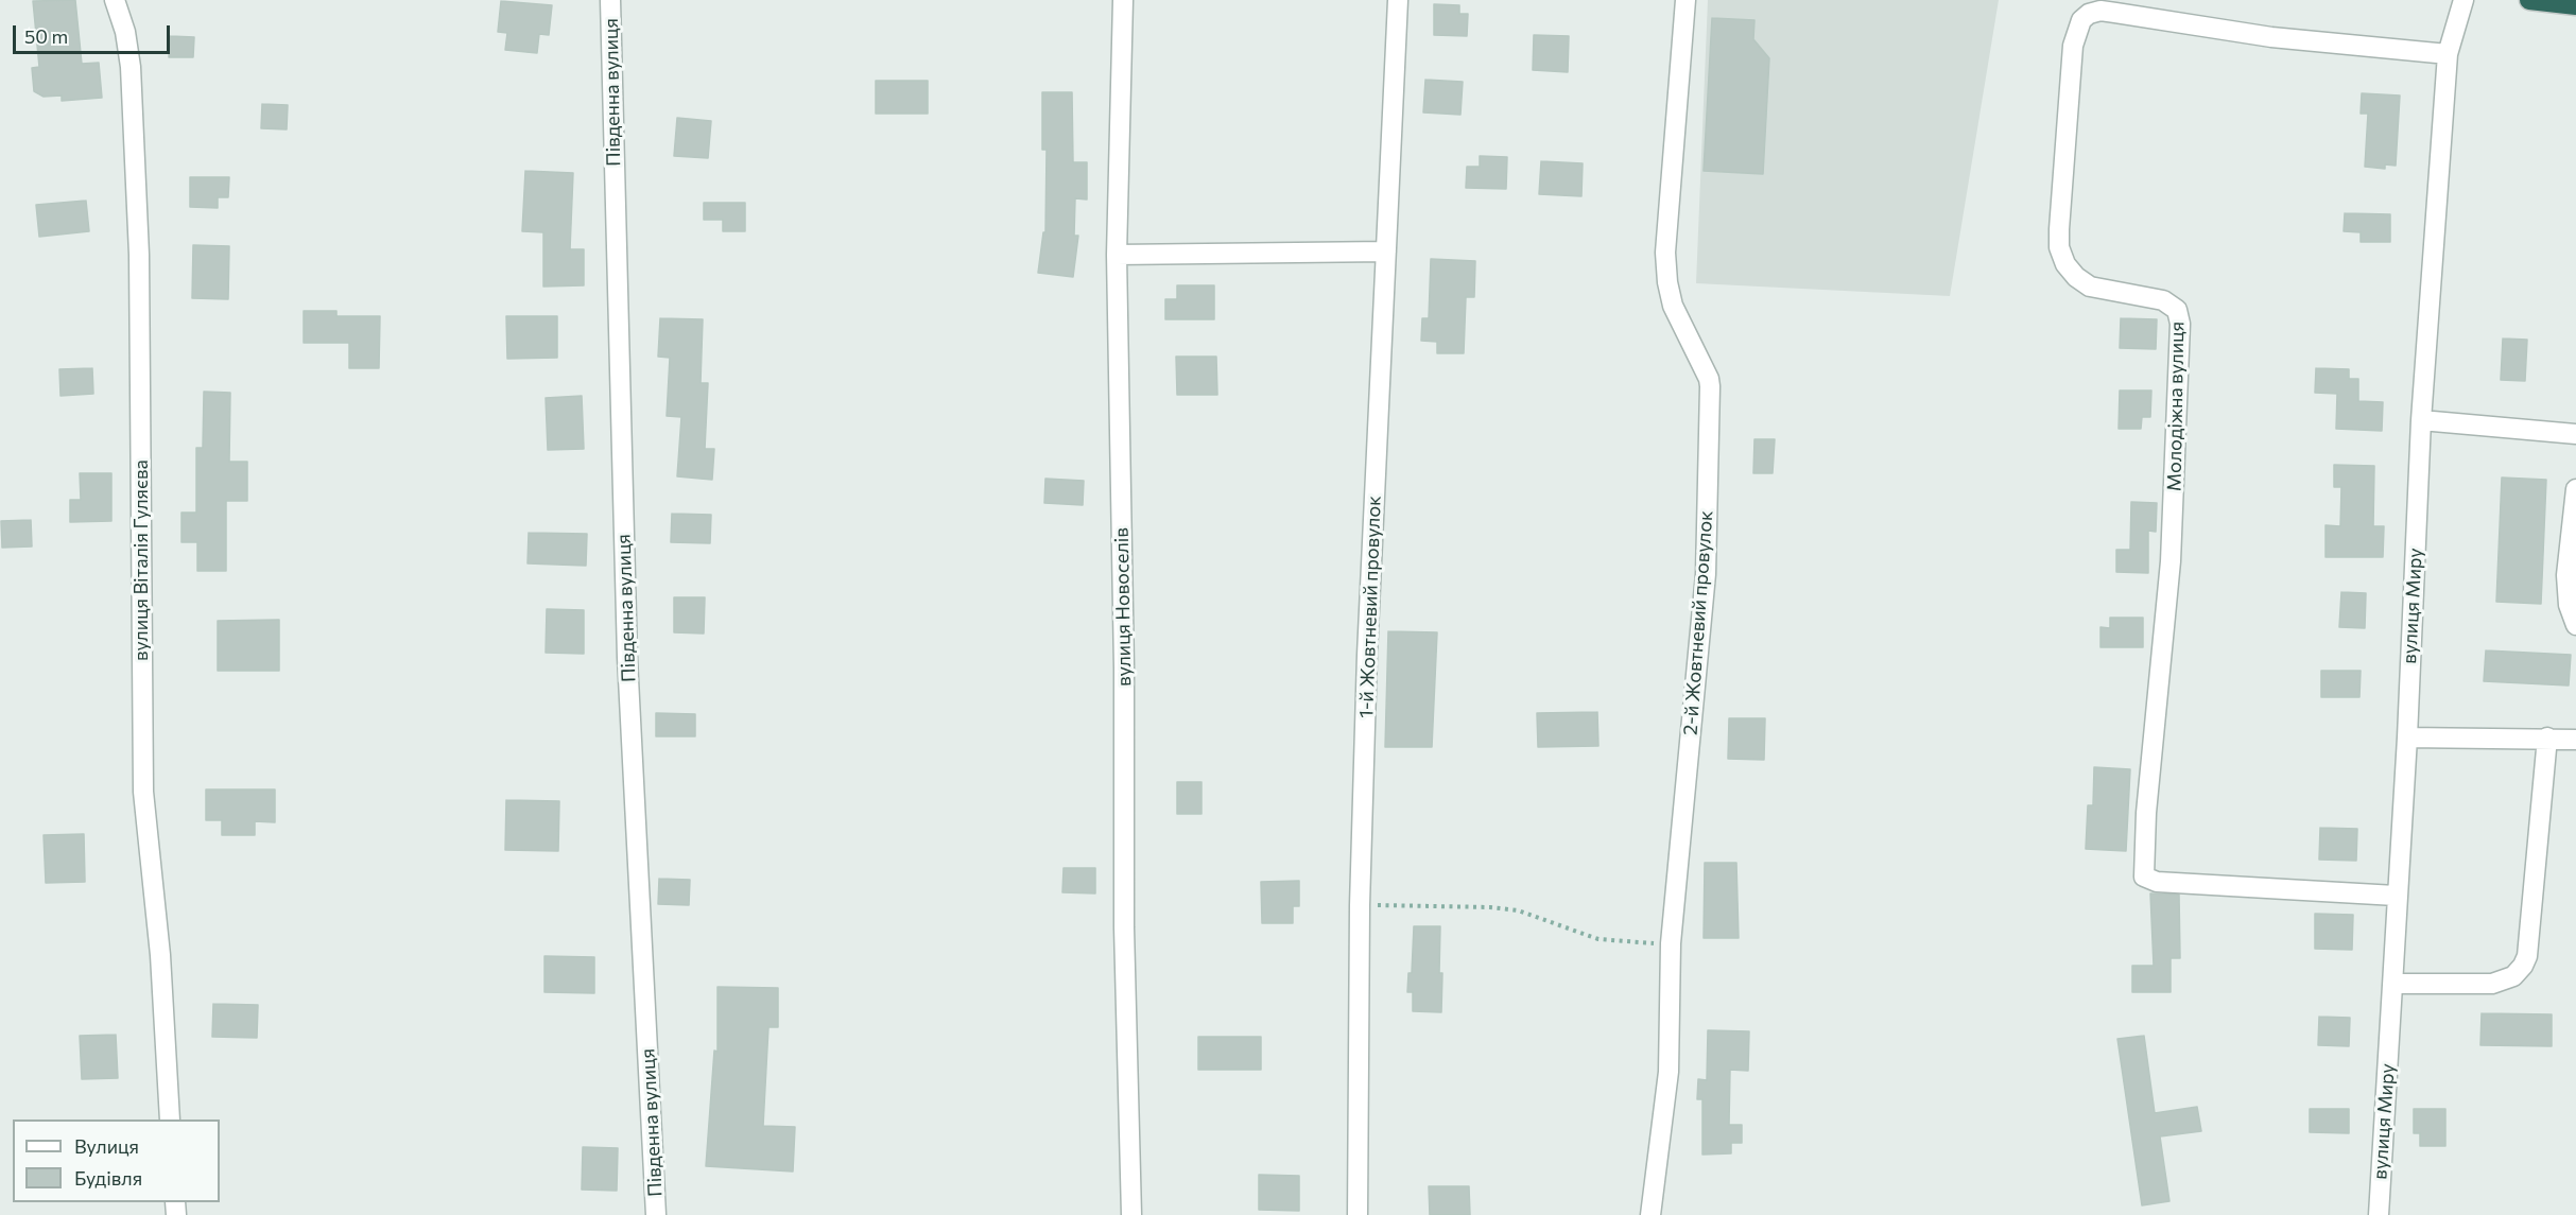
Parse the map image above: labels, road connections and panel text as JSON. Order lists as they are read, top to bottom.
{
  "streets": {
    "street": [
      "Південна вулиця",
      "Молодіжна вулиця",
      "вулиця Віталія Гуляєва",
      "вулиця Миру",
      "вулиця Новоселів",
      "1-й Жовтневий провулок",
      "2-й Жовтневий провулок"
    ]
  },
  "crossings": [
    ["Молодіжна вулиця", "вулиця Миру"]
  ],
  "legend": ["Вулиця", "Будівля"],
  "scale_bar": "50 m"
}
